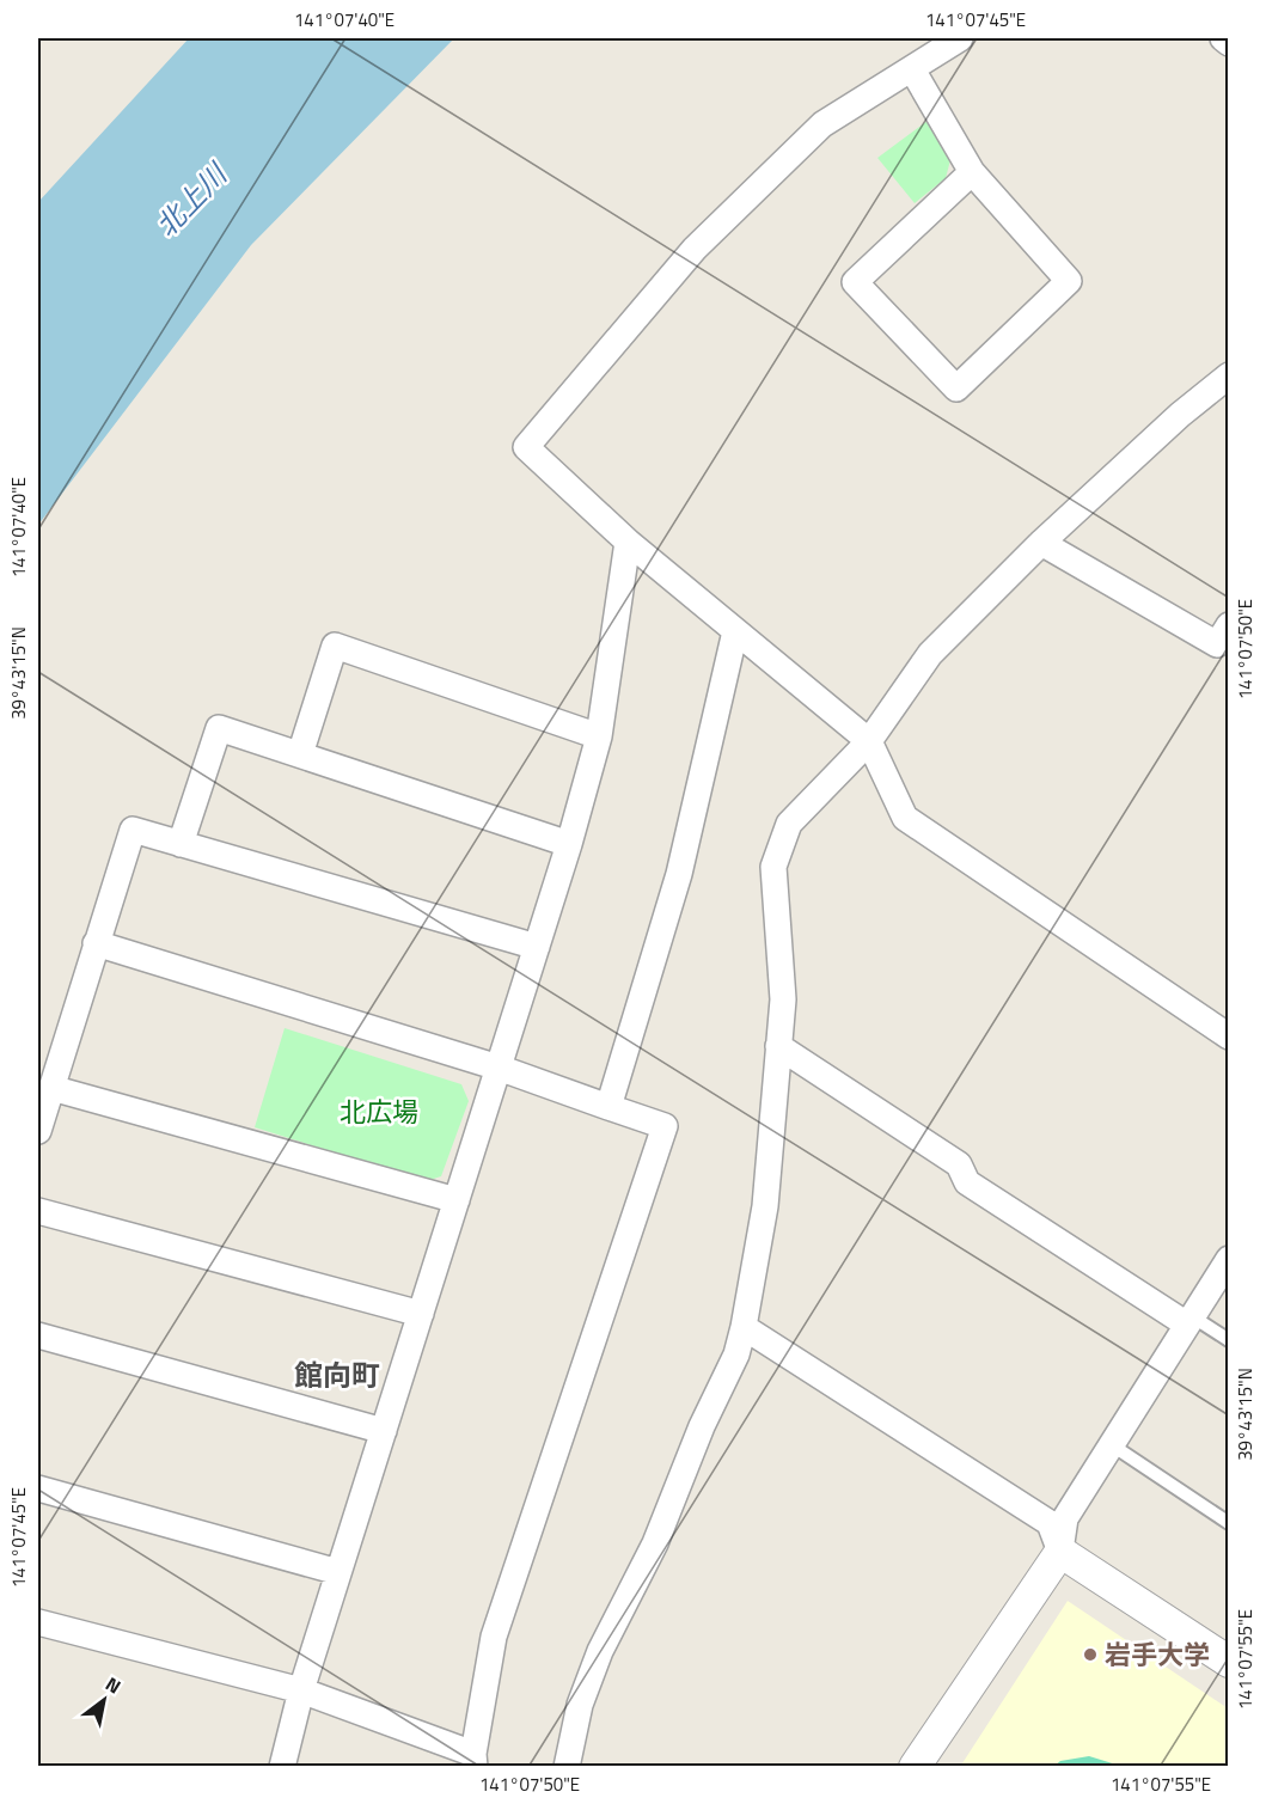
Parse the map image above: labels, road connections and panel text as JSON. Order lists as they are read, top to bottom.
{
  "districts": ["館向町"],
  "water": ["北上川"],
  "parks": ["北広場"],
  "places": ["岩手大学"],
  "north": "top right",
  "coordinates": [
    "141°07'40\"E",
    "141°07'45\"E",
    "141°07'50\"E",
    "39°43'15\"N",
    "141°07'55\"E"
  ]
}
